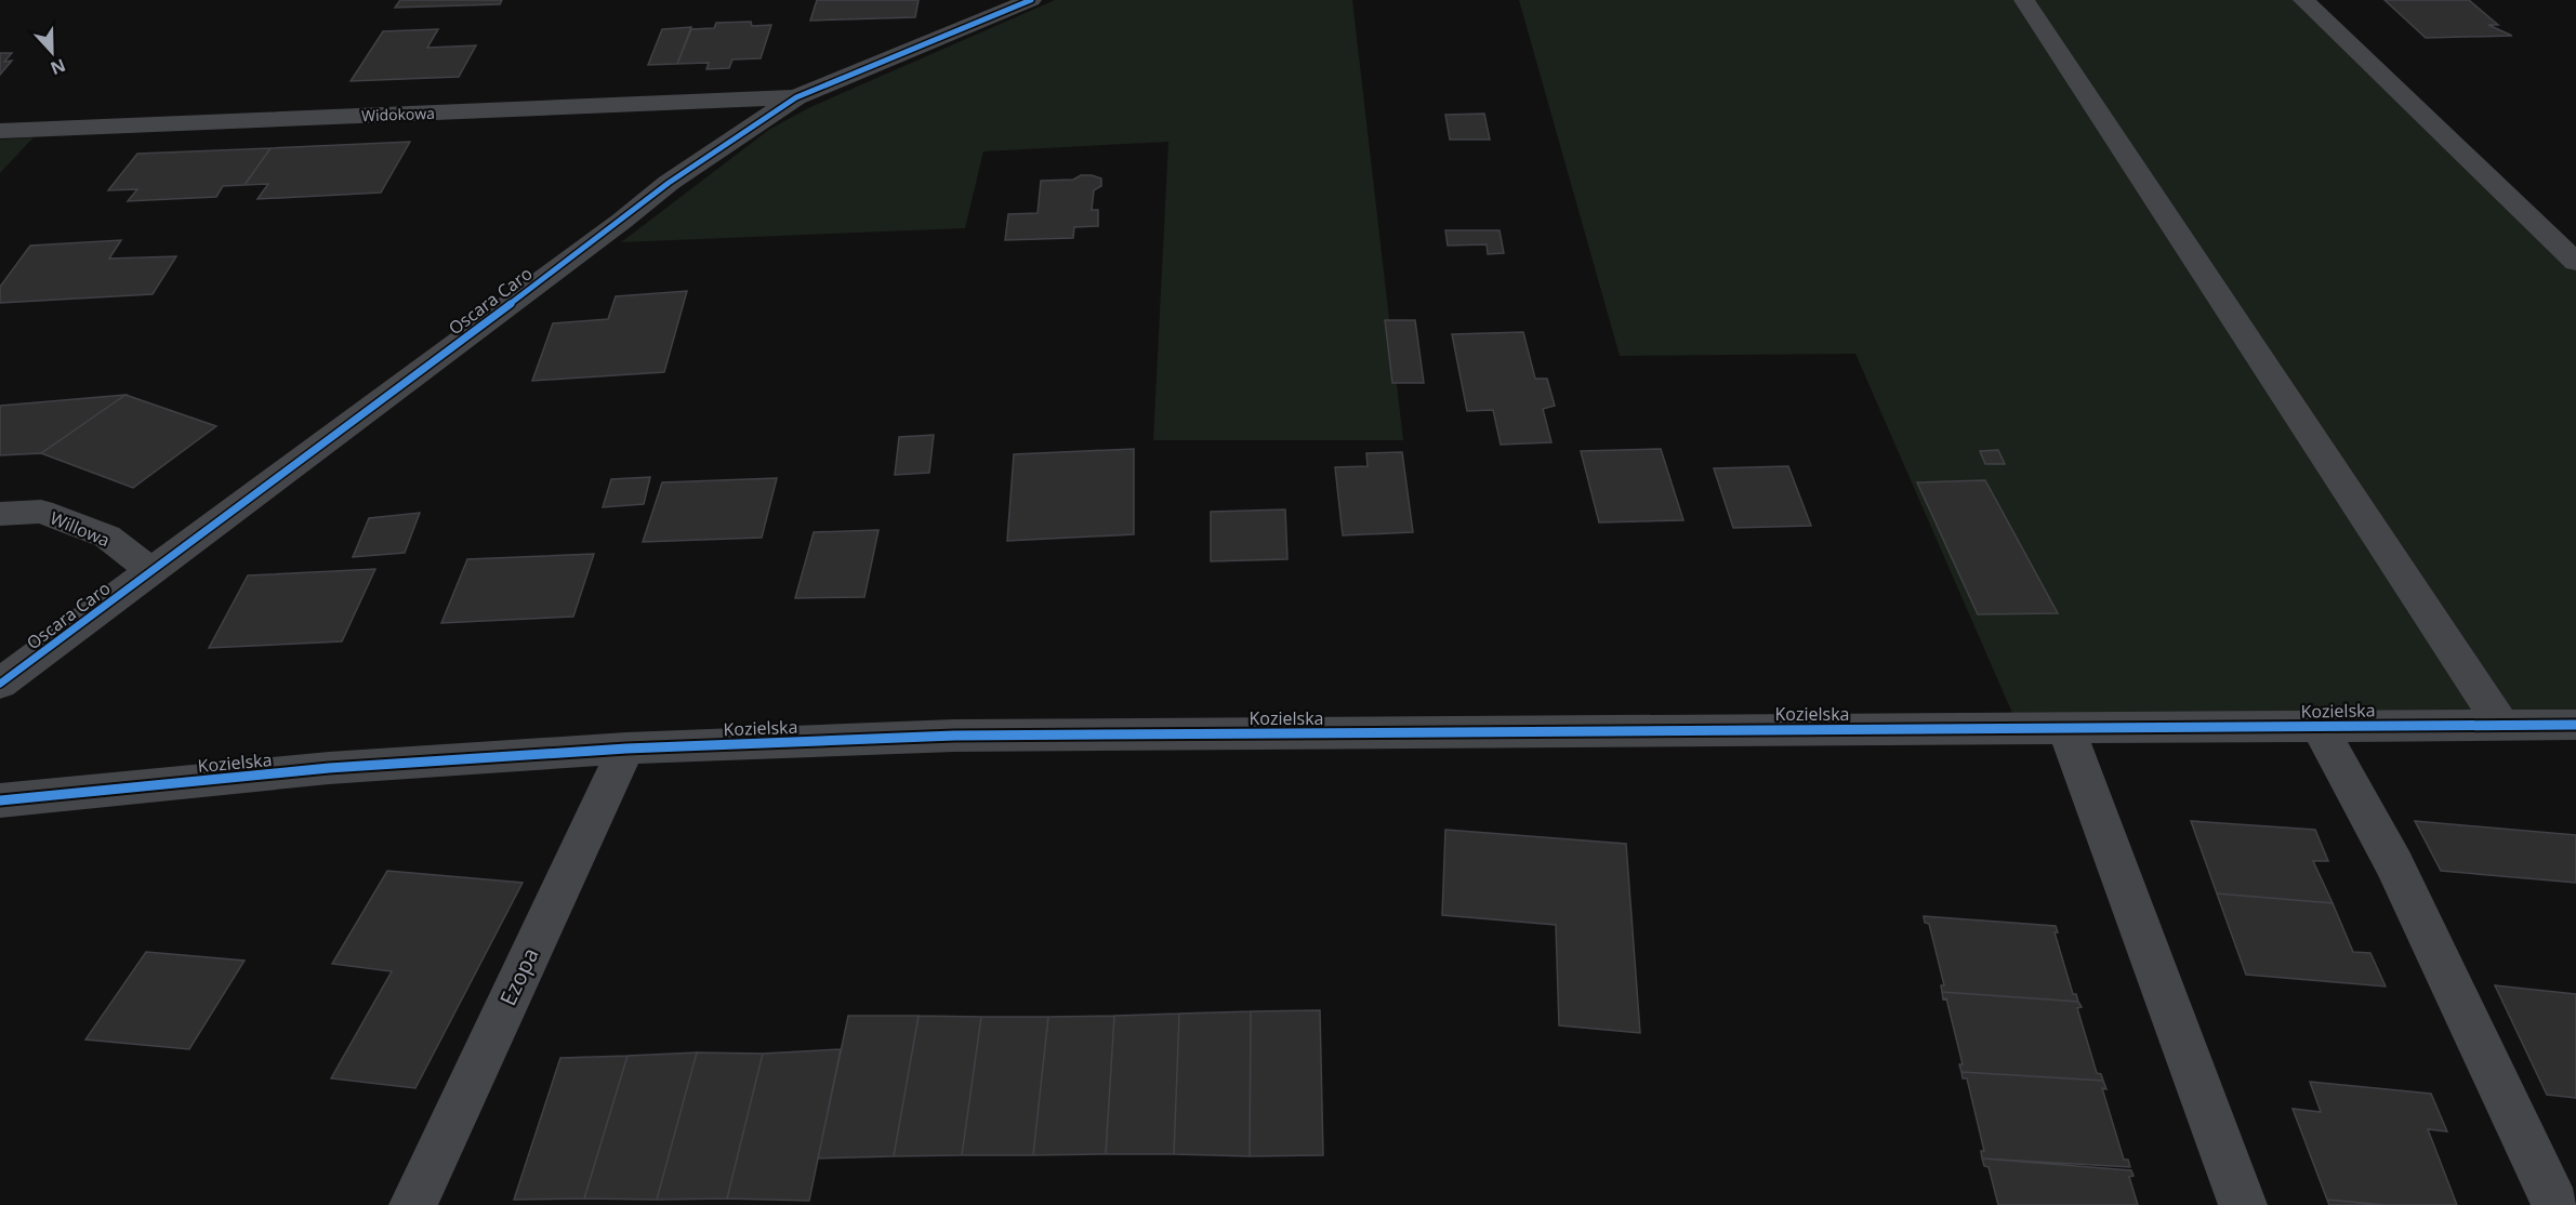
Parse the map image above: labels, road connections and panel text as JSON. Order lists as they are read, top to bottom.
{
  "streets": {
    "street": [
      "Widokowa",
      "Oscara Caro",
      "Willowa",
      "Kozielska",
      "Ezopa"
    ]
  },
  "crossings": [
    ["Widokowa", "Oscara Caro"],
    ["Oscara Caro", "Willowa"],
    ["Kozielska", "Ezopa"]
  ],
  "north": "bottom"
}
